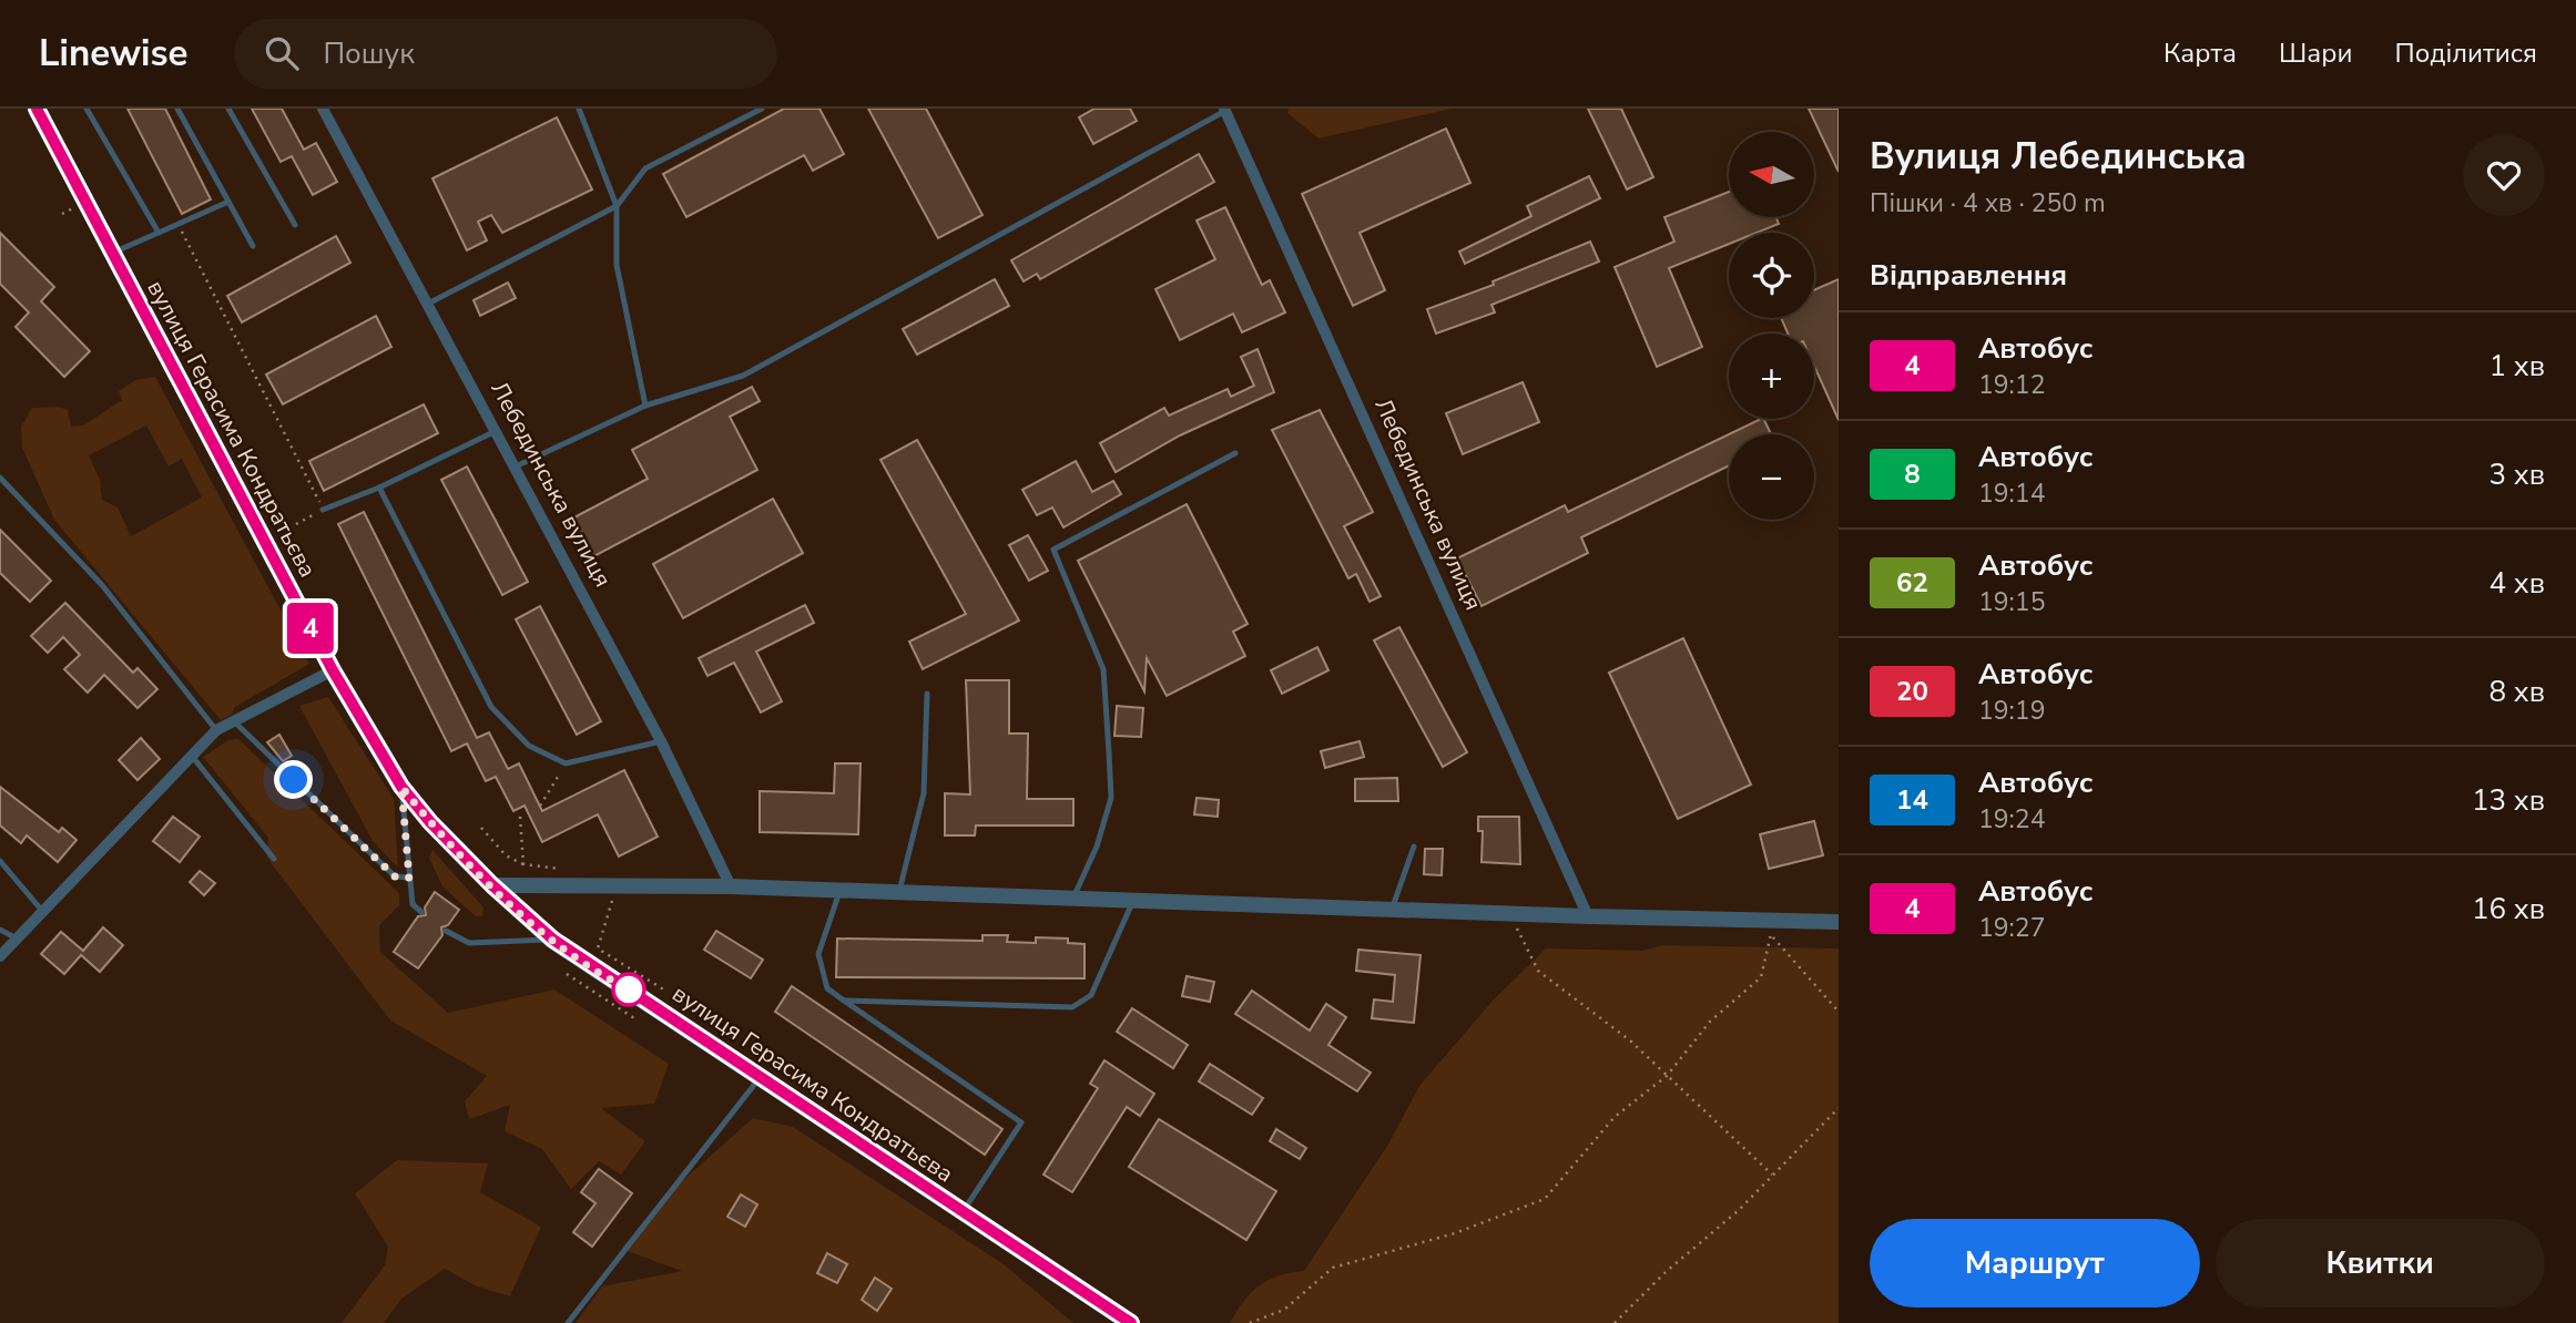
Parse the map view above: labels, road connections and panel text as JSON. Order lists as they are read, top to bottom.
{
  "streets": {
    "main road": ["вулиця Герасима Кондратьєва"],
    "street": ["Лебединська вулиця"]
  },
  "lines": ["bus line 4"],
  "north": "left",
  "page": {
    "header": "Linewise",
    "search": "Пошук",
    "nav": ["Карта", "Шари", "Поділитися"],
    "on_map": "4",
    "heading": [
      ["Вулиця Лебединська", "Пішки · 4 хв · 250 m"],
      "Відправлення"
    ],
    "map_buttons": ["+", "−"],
    "list": [
      {
        "mark": "4",
        "name": "Автобус",
        "note": "19:12",
        "value": "1 хв"
      },
      {
        "mark": "8",
        "name": "Автобус",
        "note": "19:14",
        "value": "3 хв"
      },
      {
        "mark": "62",
        "name": "Автобус",
        "note": "19:15",
        "value": "4 хв"
      },
      {
        "mark": "20",
        "name": "Автобус",
        "note": "19:19",
        "value": "8 хв"
      },
      {
        "mark": "14",
        "name": "Автобус",
        "note": "19:24",
        "value": "13 хв"
      },
      {
        "mark": "4",
        "name": "Автобус",
        "note": "19:27",
        "value": "16 хв"
      }
    ],
    "buttons": ["Маршрут", "Квитки"]
  }
}
